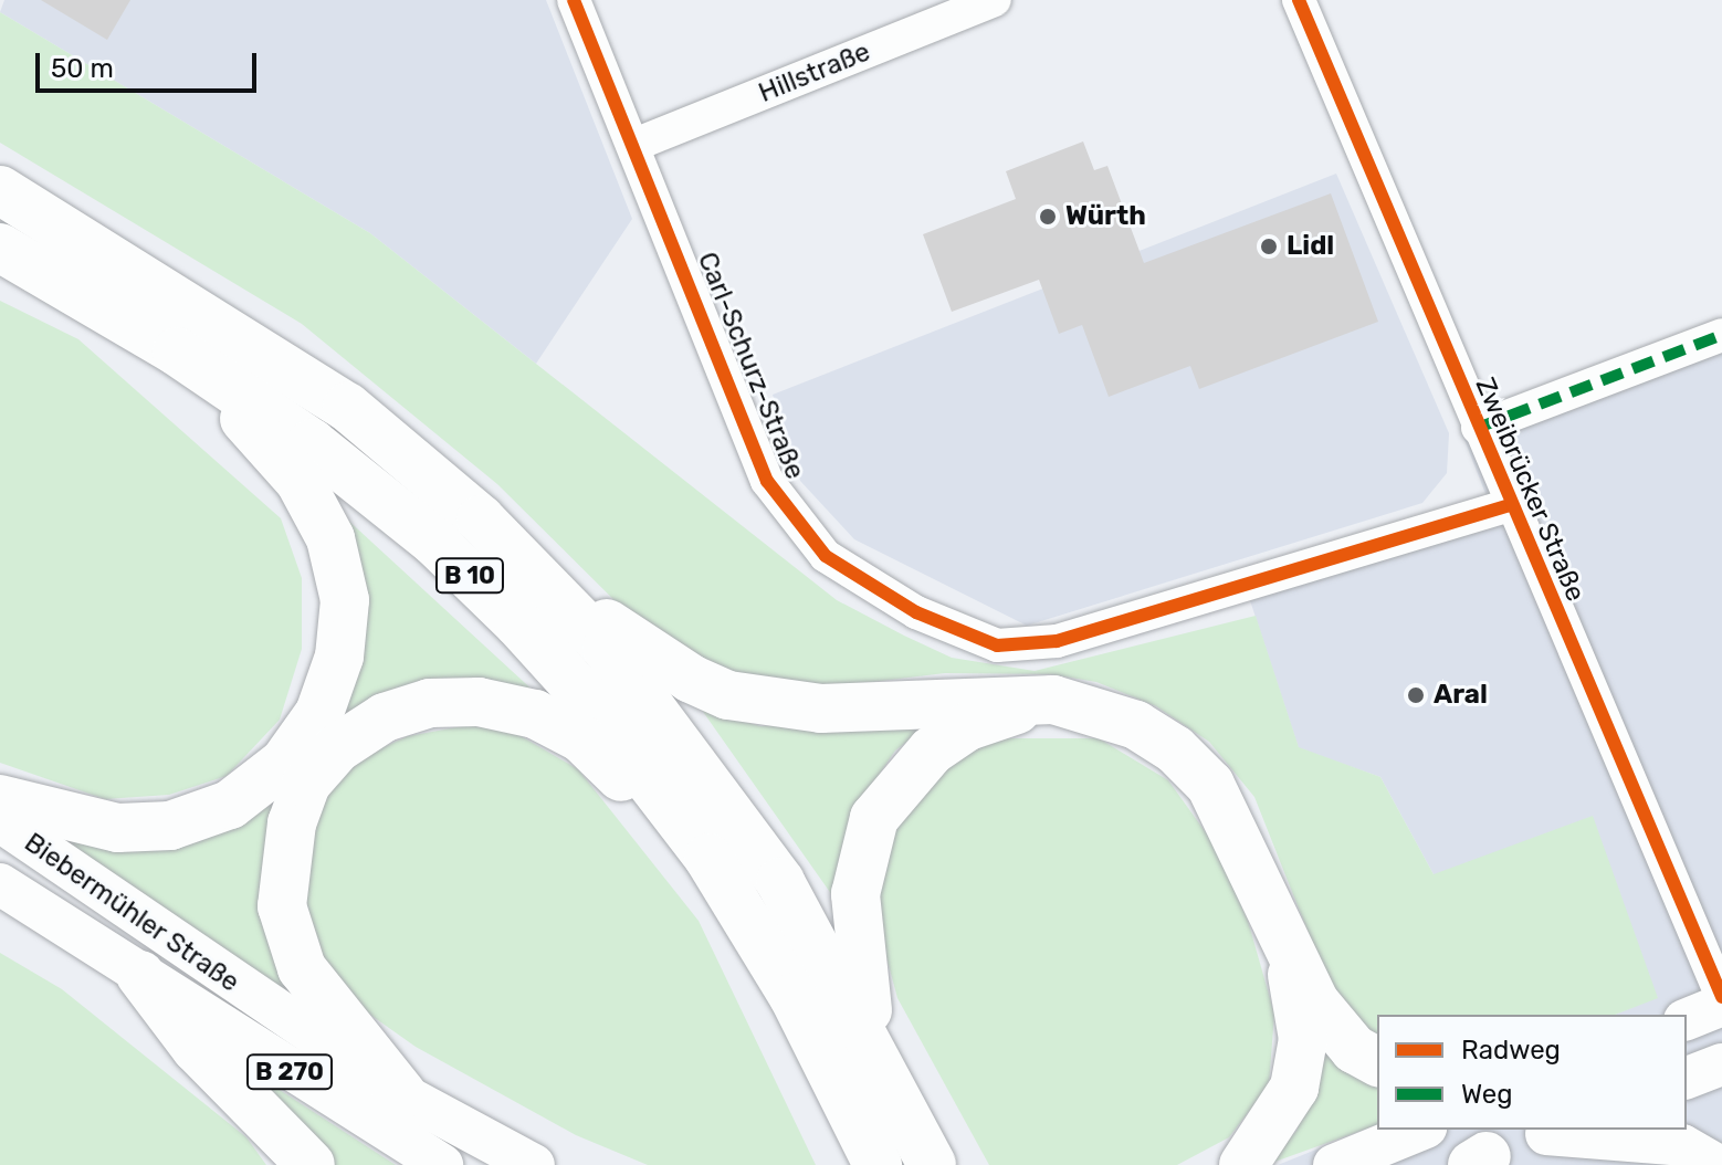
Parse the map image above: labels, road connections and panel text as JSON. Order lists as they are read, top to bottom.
{
  "streets": {
    "highway": ["B 10"],
    "main road": ["Biebermühler Straße", "B 270"],
    "street": ["Hillstraße", "Carl-Schurz-Straße", "Zweibrücker Straße"]
  },
  "crossings": [
    ["Hillstraße", "Carl-Schurz-Straße"],
    ["Carl-Schurz-Straße", "Zweibrücker Straße"],
    ["Biebermühler Straße", "B 270"]
  ],
  "places": ["Würth", "Lidl", "Aral"],
  "legend": ["Radweg", "Weg"],
  "scale_bar": "50 m"
}
